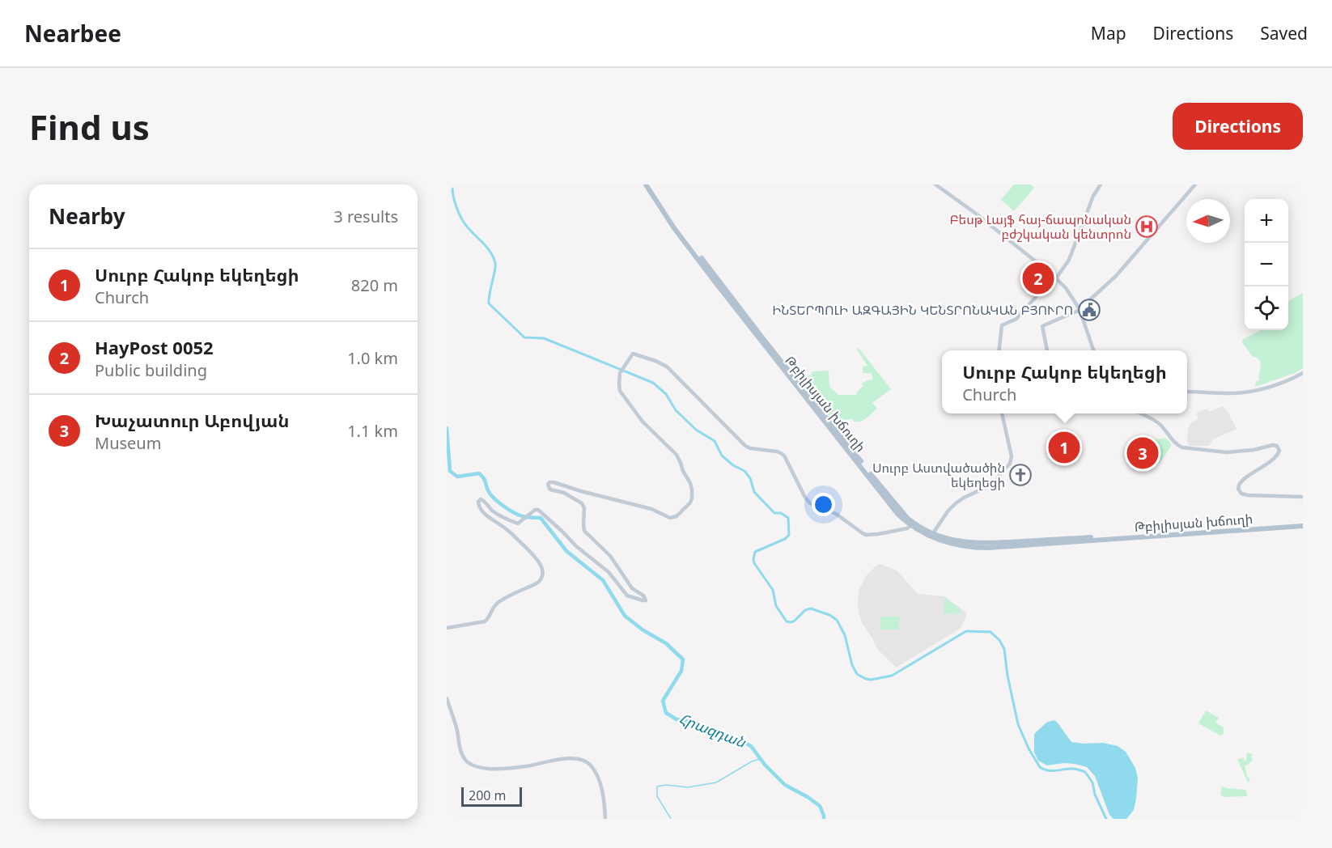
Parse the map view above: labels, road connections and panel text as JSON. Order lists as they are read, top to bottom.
{
  "streets": {
    "main road": ["Թբիլիսյան խճուղի"]
  },
  "water": ["Հրազդան"],
  "places": {
    "hospital": ["Բեսթ Լայֆ հայ-ճապոնական բժշկական կենտրոն"],
    "public building": ["ԻՆՏԵՐՊՈԼԻ ԱԶԳԱՅԻՆ ԿԵՆՏՐՈՆԱԿԱՆ ԲՅՈՒՐՈ"],
    "church": ["Սուրբ Աստվածածին եկեղեցի"]
  },
  "scale_bar": "200 m",
  "north": "left",
  "page": {
    "header": "Nearbee",
    "nav": ["Map", "Directions", "Saved"],
    "buttons": "Directions",
    "title": "Find us",
    "heading": ["Nearby", "3 results"],
    "map_buttons": ["+", "−"],
    "list": [
      {
        "mark": "1",
        "name": "Սուրբ Հակոբ եկեղեցի",
        "note": "Church",
        "value": "820 m"
      },
      {
        "mark": "2",
        "name": "HayPost 0052",
        "note": "Public building",
        "value": "1.0 km"
      },
      {
        "mark": "3",
        "name": "Խաչատուր Աբովյան",
        "note": "Museum",
        "value": "1.1 km"
      }
    ],
    "pins": ["2", "1", "3"],
    "popup": ["Սուրբ Հակոբ եկեղեցի", "Church"],
    "scale": "200 m"
  }
}
